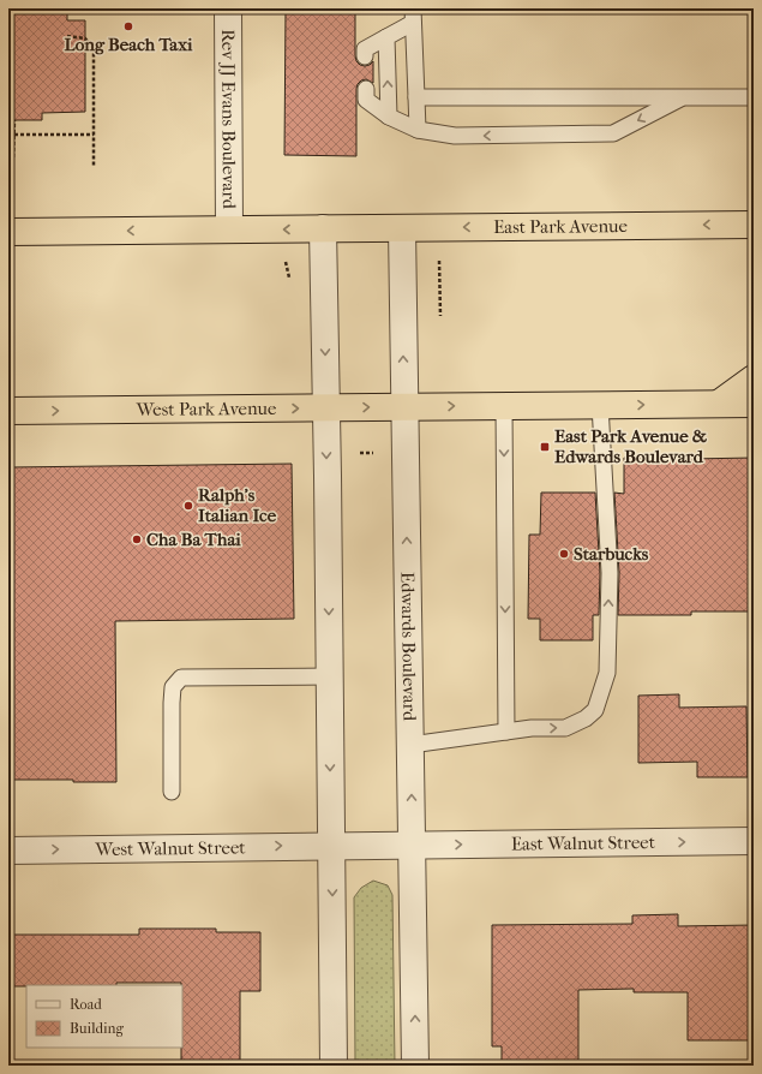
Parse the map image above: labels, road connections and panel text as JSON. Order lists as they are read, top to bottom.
{
  "streets": {
    "highway": ["East Park Avenue", "West Park Avenue"],
    "street": [
      "Rev JJ Evans Boulevard",
      "Edwards Boulevard",
      "East Walnut Street",
      "West Walnut Street"
    ]
  },
  "crossings": [
    ["East Park Avenue", "Edwards Boulevard"],
    ["West Park Avenue", "Edwards Boulevard"],
    ["Edwards Boulevard", "East Walnut Street"],
    ["East Walnut Street", "West Walnut Street"]
  ],
  "one_way": ["East Walnut Street", "West Walnut Street"],
  "places": {
    "other": [
      "Long Beach Taxi",
      "Ralph's Italian Ice",
      "Cha Ba Thai",
      "Starbucks"
    ],
    "transit": ["East Park Avenue & Edwards Boulevard"]
  },
  "legend": ["Road", "Building"]
}
